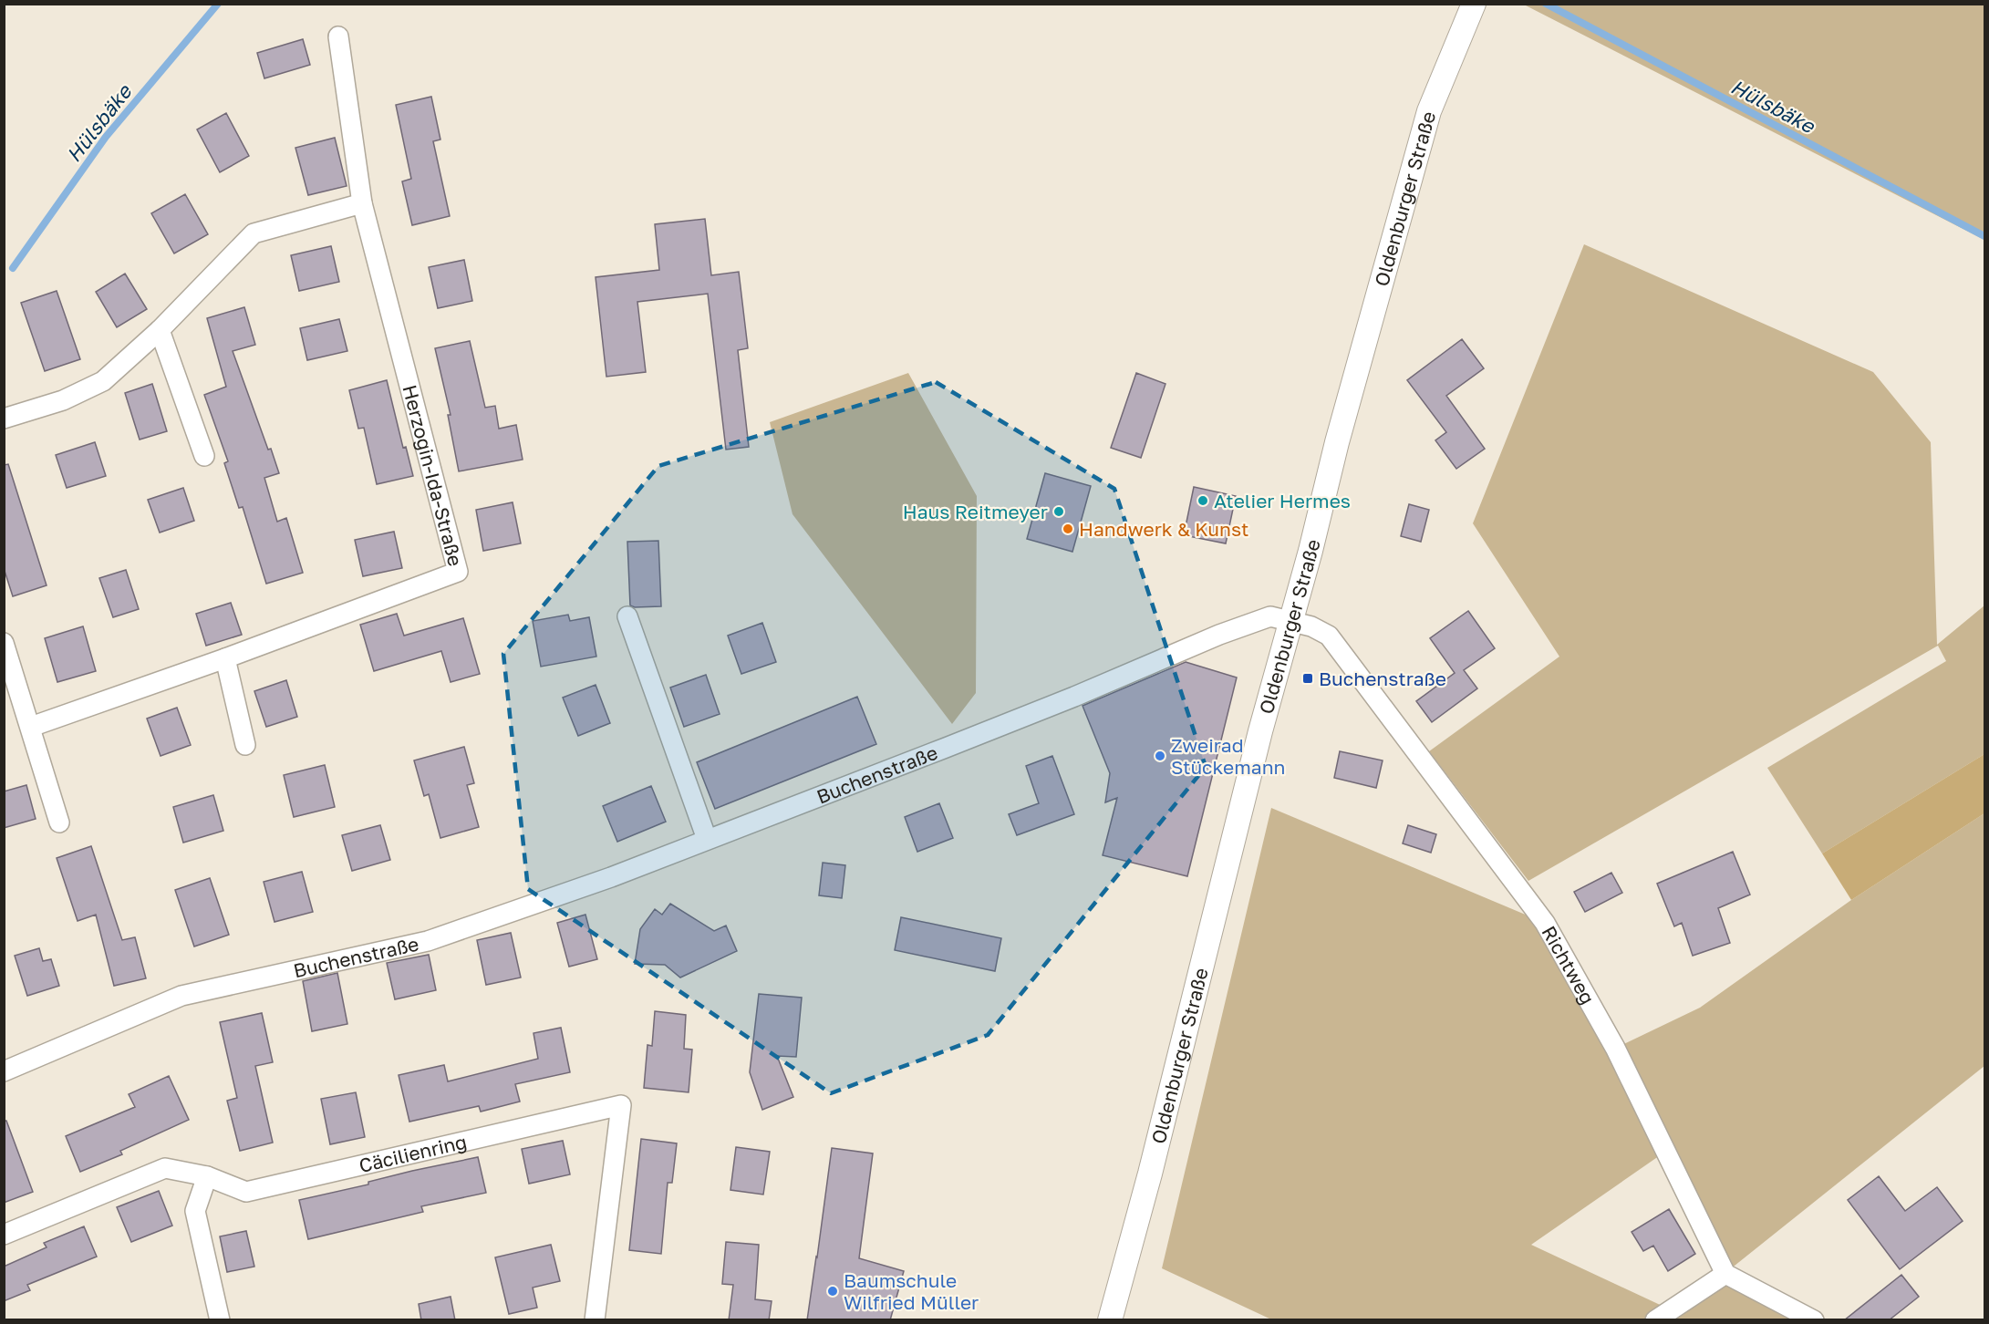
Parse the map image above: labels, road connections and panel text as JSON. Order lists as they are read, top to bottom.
{
  "streets": {
    "street": [
      "Oldenburger Straße",
      "Herzogin-Ida-Straße",
      "Buchenstraße",
      "Richtweg",
      "Cäcilienring"
    ]
  },
  "crossings": [
    ["Oldenburger Straße", "Buchenstraße"],
    ["Oldenburger Straße", "Richtweg"],
    ["Buchenstraße", "Richtweg"]
  ],
  "water": ["Hülsbäke"],
  "places": {
    "other": [
      "Atelier Hermes",
      "Haus Reitmeyer",
      "Handwerk & Kunst",
      "Zweirad Stückemann",
      "Baumschule Wilfried Müller"
    ],
    "transit": ["Buchenstraße"]
  }
}
